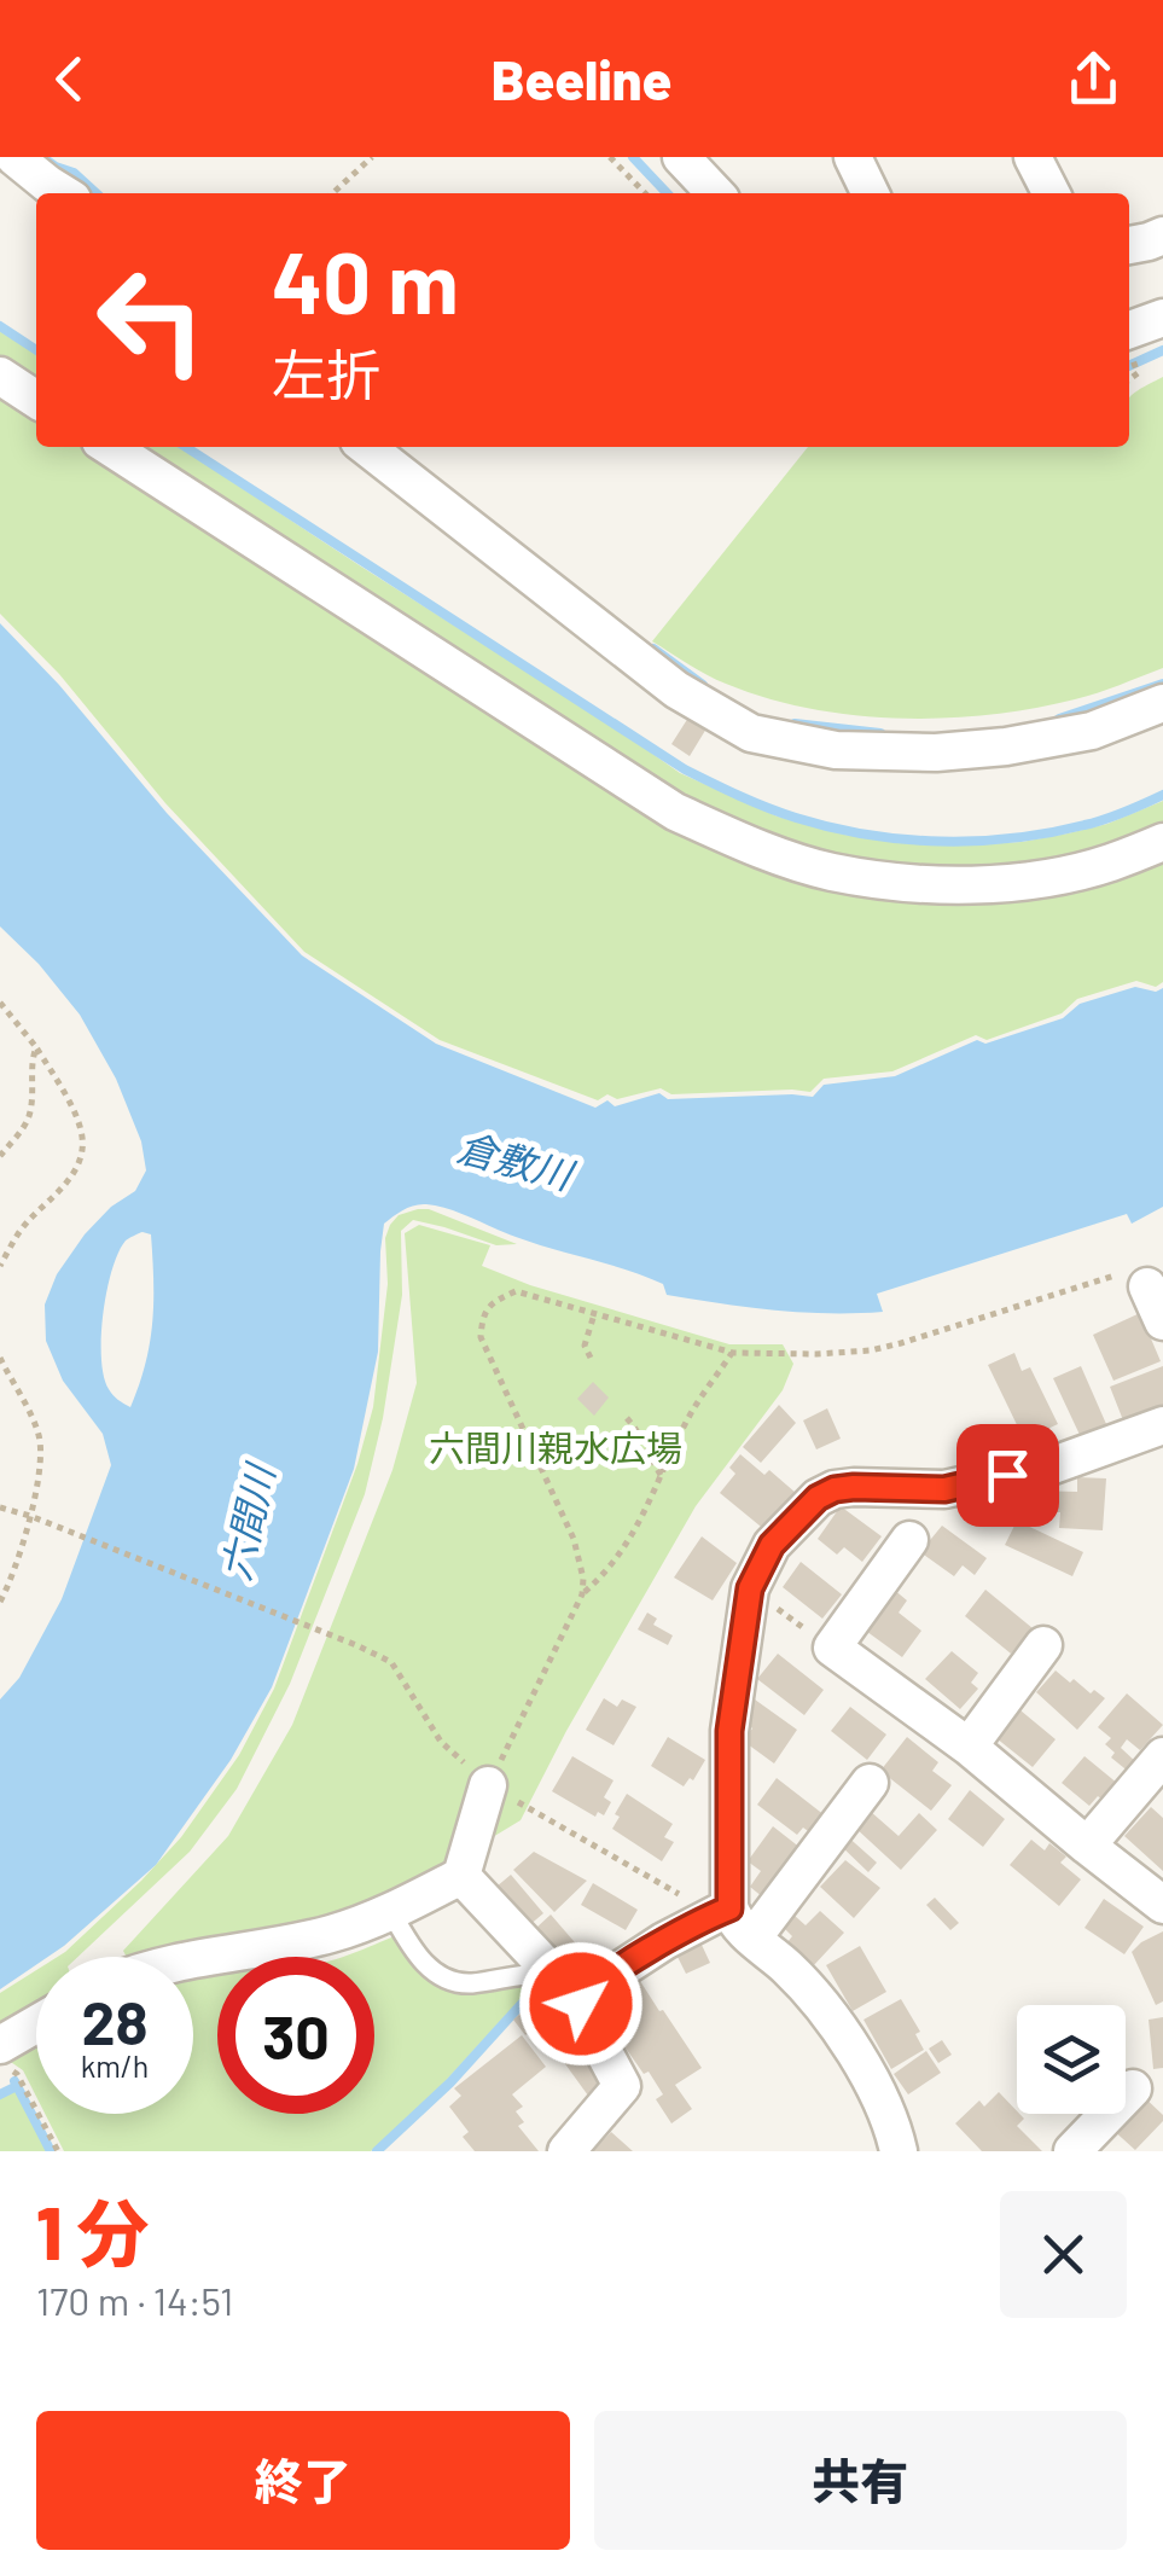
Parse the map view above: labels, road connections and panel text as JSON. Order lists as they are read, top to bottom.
{
  "water": ["倉敷川", "六間川"],
  "parks": ["六間川親水広場"],
  "page": {
    "header": "Beeline",
    "turn": ["40 m", "左折"],
    "speed": "28 km/h",
    "limit": "30",
    "heading": ["1 分", "170 m · 14:51"],
    "buttons": ["終了", "共有"]
  }
}
